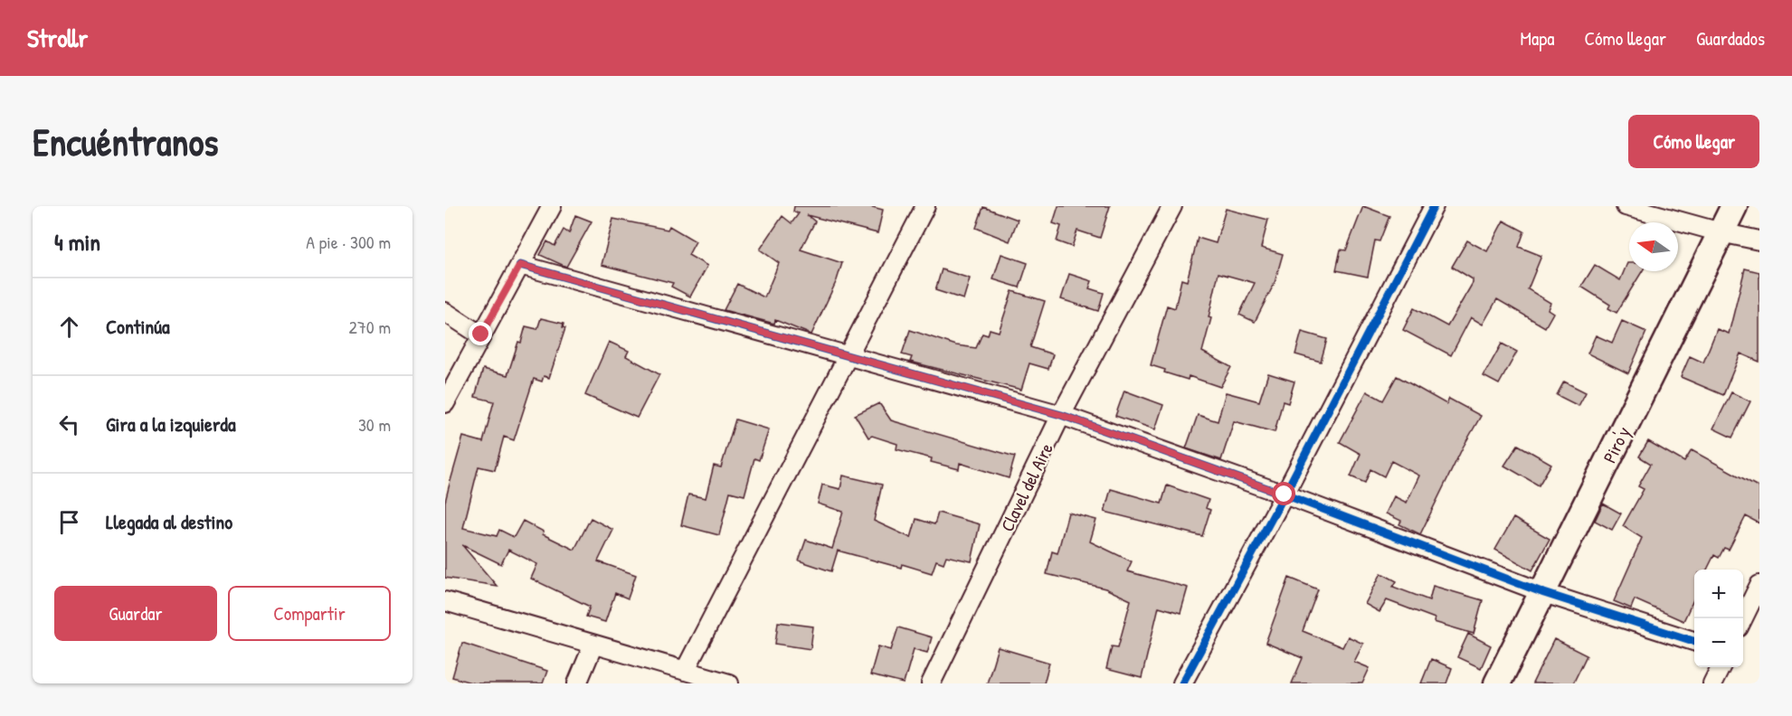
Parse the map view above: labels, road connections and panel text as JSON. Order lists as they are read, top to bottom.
{
  "streets": {
    "main road": ["Piro'y"],
    "street": ["Clavel del Aire"]
  },
  "north": "left",
  "page": {
    "header": "Strollr",
    "nav": ["Mapa", "Cómo llegar", "Guardados"],
    "buttons": [
      "Cómo llegar",
      ["Guardar", "Compartir"]
    ],
    "title": "Encuéntranos",
    "heading": ["4 min", "A pie · 300 m"],
    "list": [
      ["Continúa", "270 m"],
      ["Gira a la izquierda", "30 m"],
      "Llegada al destino"
    ],
    "map_buttons": ["+", "−"]
  }
}
